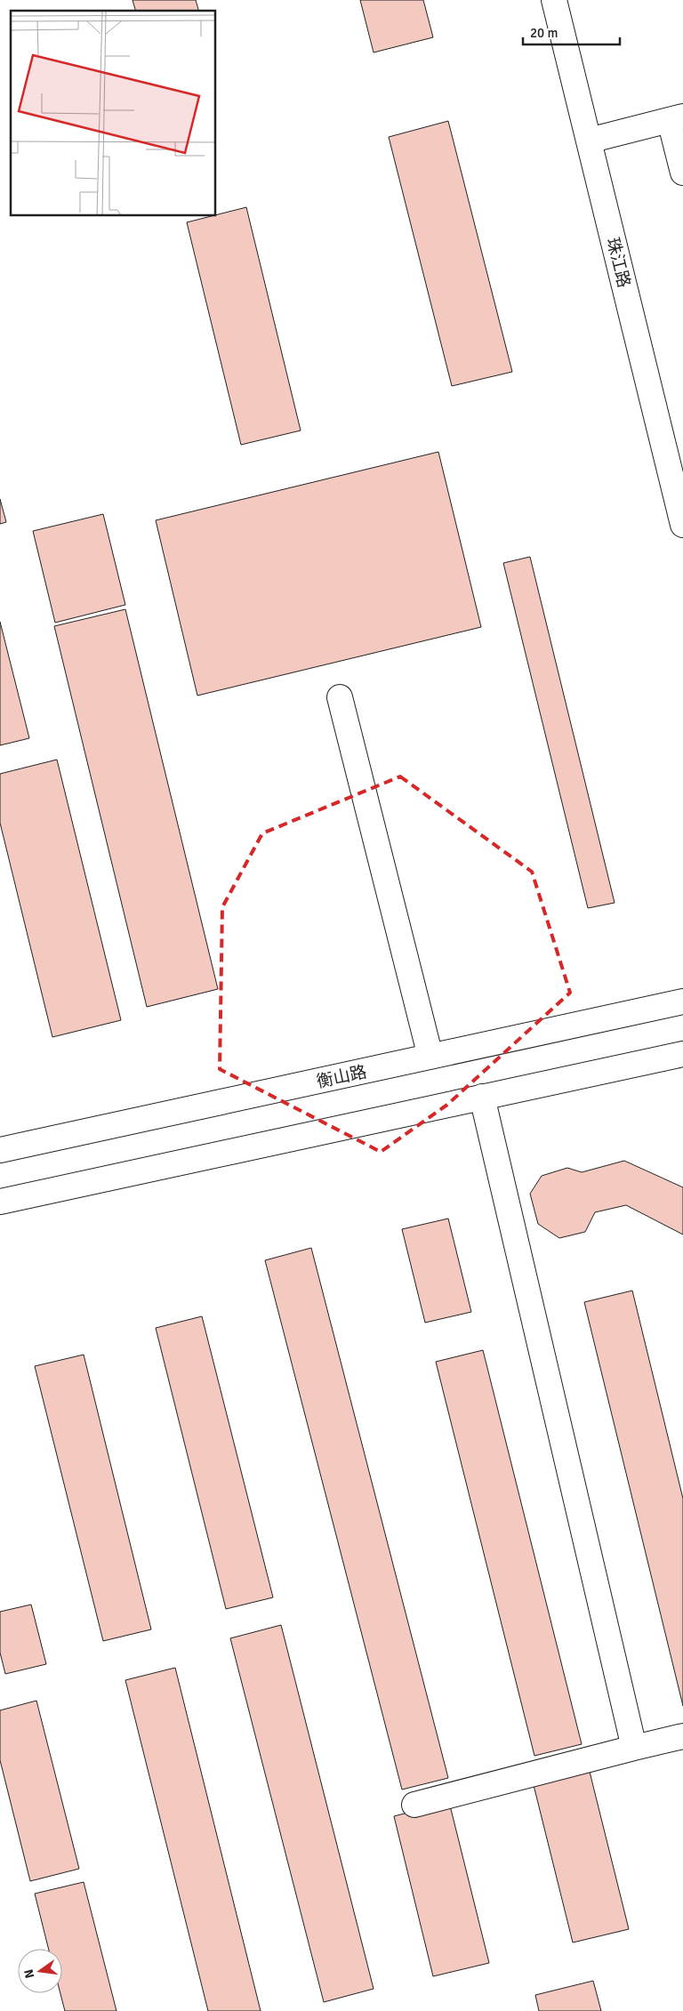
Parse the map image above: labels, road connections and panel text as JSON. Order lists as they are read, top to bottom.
{
  "streets": {
    "street": ["珠江路", "衡山路"]
  },
  "scale_bar": "20 m",
  "north": "left"
}
